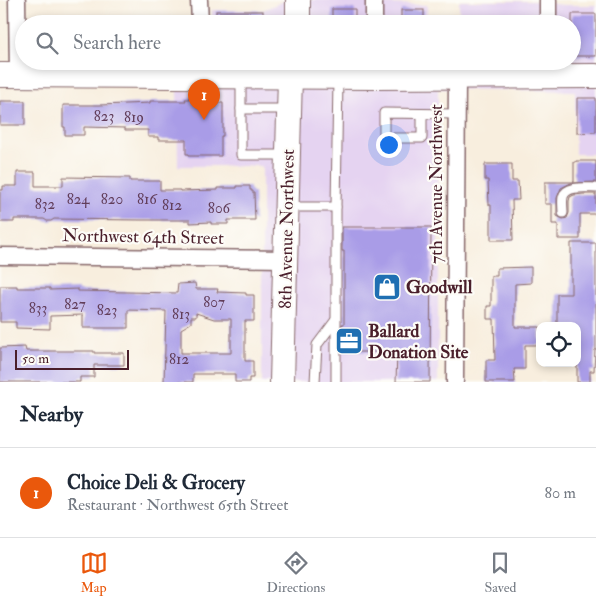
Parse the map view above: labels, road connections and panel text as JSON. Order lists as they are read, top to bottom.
{
  "streets": {
    "street": ["7th Avenue Northwest", "8th Avenue Northwest", "Northwest 64th Street"]
  },
  "crossings": [
    ["8th Avenue Northwest", "Northwest 64th Street"]
  ],
  "places": {
    "shop": ["Goodwill"],
    "office": ["Ballard Donation Site"]
  },
  "house_numbers": [
    "823",
    "819",
    "824",
    "820",
    "816",
    "832",
    "812",
    "806",
    "807",
    "827",
    "833",
    "823",
    "813",
    "812"
  ],
  "scale_bar": "50 m",
  "page": {
    "search": "Search here",
    "pins": "1",
    "scale": "50 m",
    "heading": "Nearby",
    "list": [
      {
        "mark": "1",
        "name": "Choice Deli & Grocery",
        "note": "Restaurant · Northwest 65th Street",
        "value": "80 m"
      }
    ],
    "nav": ["Map", "Directions", "Saved"]
  }
}
